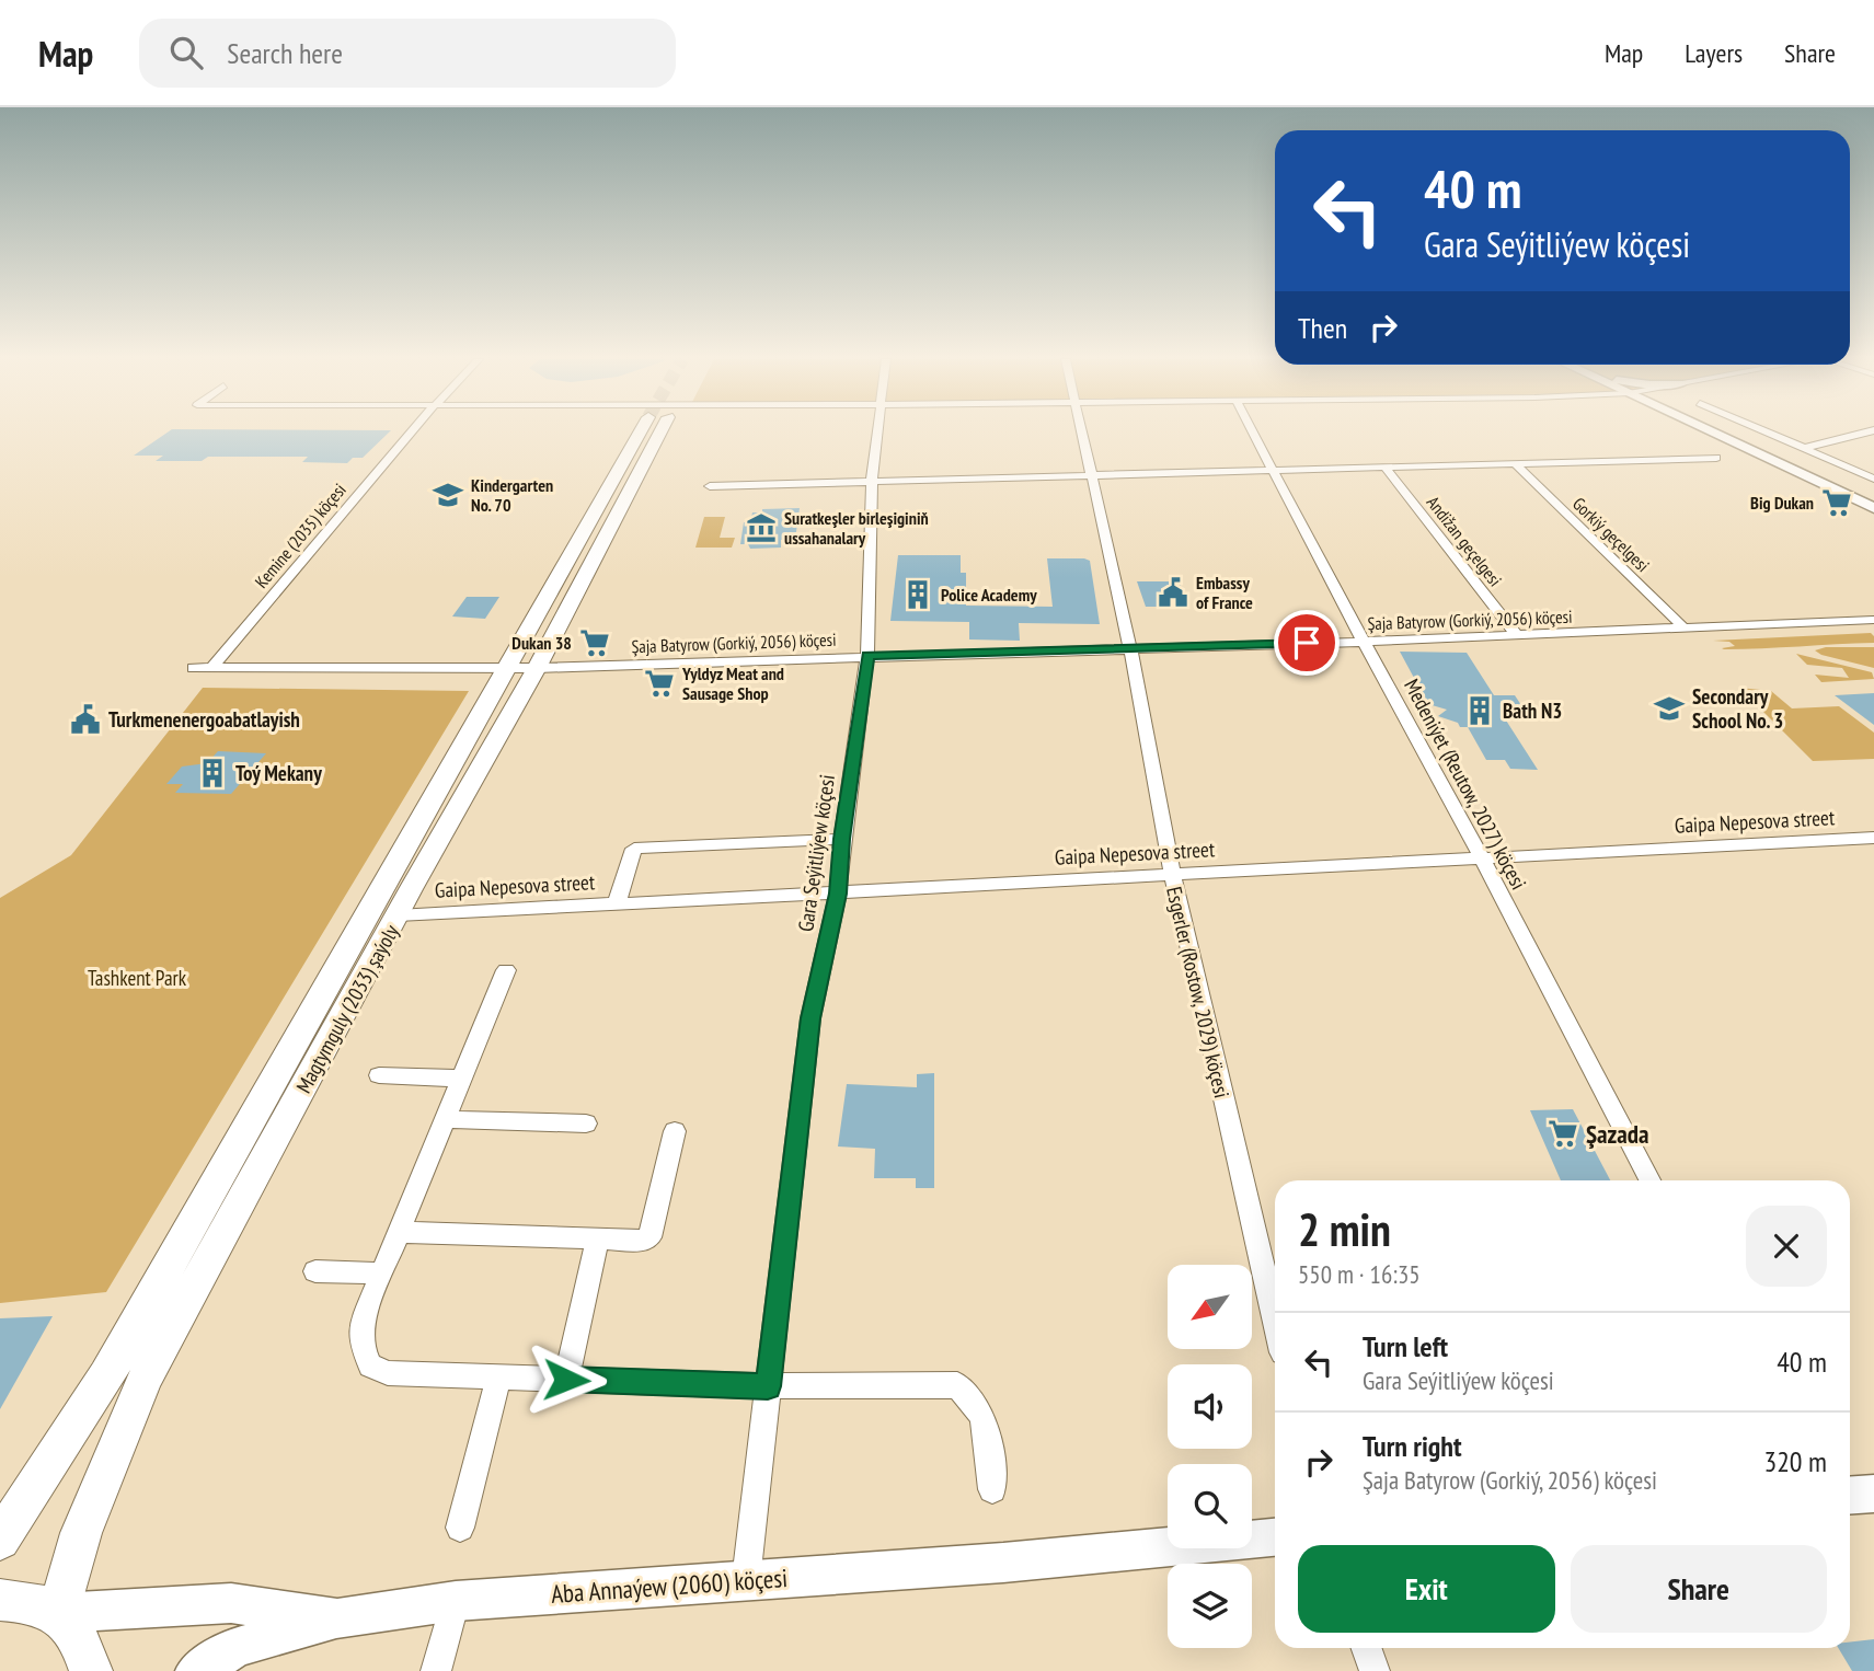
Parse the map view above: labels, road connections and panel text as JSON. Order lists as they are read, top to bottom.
{
  "streets": {
    "main road": ["Magtymguly (2033) şaýoly"],
    "street": [
      "Gorkiý geçelgesi",
      "Kemine (2035) köçesi",
      "Andižan geçelgesi",
      "Şaja Batyrow (Gorkiý, 2056) köçesi",
      "Medeniýet (Reutow, 2027) köçesi",
      "Gaipa Nepesova street",
      "Gara Seýitliýew köçesi",
      "Esgerler (Rostow, 2029) köçesi",
      "Aba Annaýew (2060) köçesi"
    ]
  },
  "crossings": [
    ["Gorkiý geçelgesi", "Şaja Batyrow (Gorkiý, 2056) köçesi"],
    ["Kemine (2035) köçesi", "Şaja Batyrow (Gorkiý, 2056) köçesi"],
    ["Andižan geçelgesi", "Şaja Batyrow (Gorkiý, 2056) köçesi"],
    ["Şaja Batyrow (Gorkiý, 2056) köçesi", "Medeniýet (Reutow, 2027) köçesi"],
    ["Şaja Batyrow (Gorkiý, 2056) köçesi", "Gara Seýitliýew köçesi"],
    ["Şaja Batyrow (Gorkiý, 2056) köçesi", "Esgerler (Rostow, 2029) köçesi"],
    ["Şaja Batyrow (Gorkiý, 2056) köçesi", "Magtymguly (2033) şaýoly"],
    ["Medeniýet (Reutow, 2027) köçesi", "Gaipa Nepesova street"],
    ["Gaipa Nepesova street", "Gara Seýitliýew köçesi"],
    ["Gaipa Nepesova street", "Esgerler (Rostow, 2029) köçesi"],
    ["Gaipa Nepesova street", "Magtymguly (2033) şaýoly"],
    ["Gara Seýitliýew köçesi", "Aba Annaýew (2060) köçesi"],
    ["Magtymguly (2033) şaýoly", "Aba Annaýew (2060) köçesi"]
  ],
  "parks": ["Tashkent Park"],
  "places": {
    "school or university": ["Kindergarten No. 70", "Secondary School No. 3"],
    "supermarket": [
      "Big Dukan",
      "Dukan 38",
      "Yyldyz Meat and Sausage Shop",
      "Şazada"
    ],
    "museum": ["Suratkeşler birleşiginiň ussahanalary"],
    "public building": ["Embassy of France", "Turkmenenergoabatlayish"],
    "building": ["Police Academy", "Bath N3", "Toý Mekany"]
  },
  "north": "bottom left",
  "page": {
    "header": "Map",
    "search": "Search here",
    "nav": ["Map", "Layers", "Share"],
    "turn": ["40 m", "Gara Seýitliýew köçesi"],
    "then": "Then",
    "heading": ["2 min", "550 m · 16:35"],
    "list": [
      {
        "name": "Turn left",
        "note": "Gara Seýitliýew köçesi",
        "value": "40 m"
      },
      {
        "name": "Turn right",
        "note": "Şaja Batyrow (Gorkiý, 2056) köçesi",
        "value": "320 m"
      }
    ],
    "buttons": ["Exit", "Share"]
  }
}
